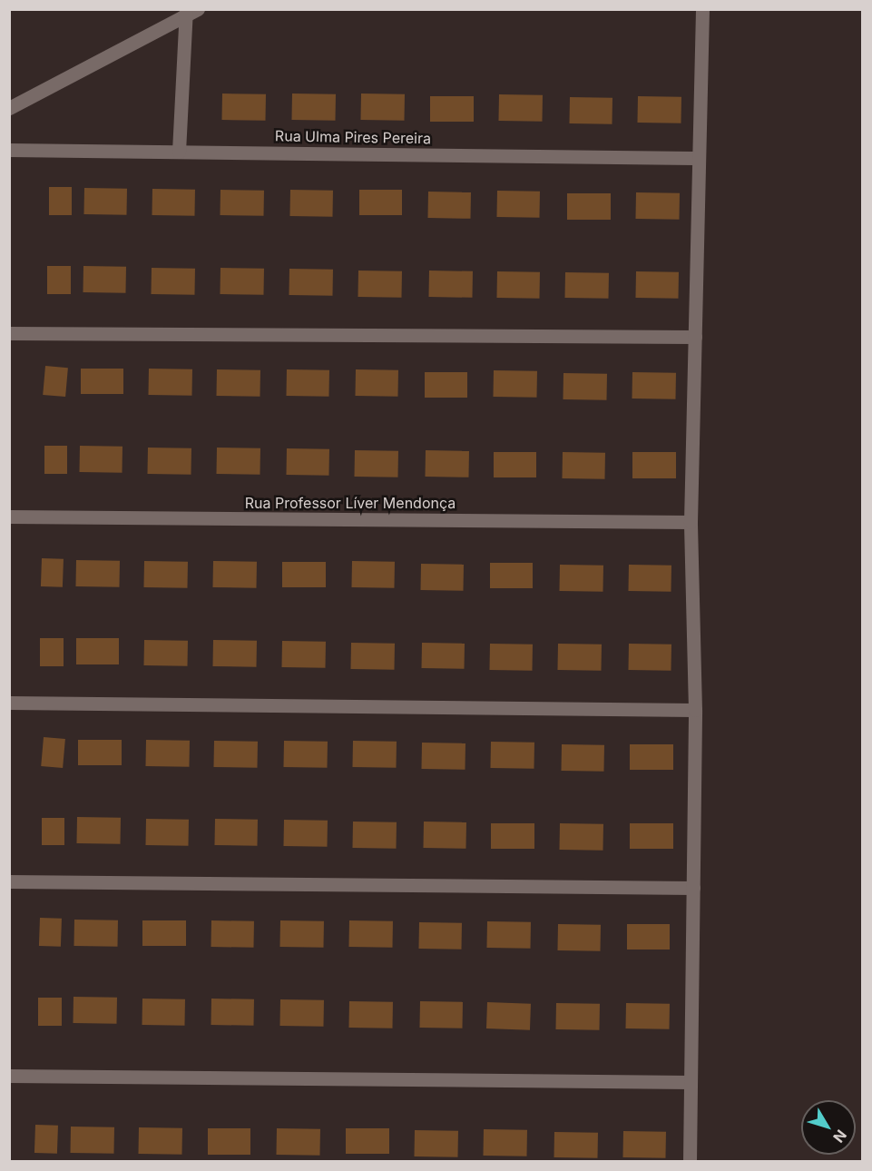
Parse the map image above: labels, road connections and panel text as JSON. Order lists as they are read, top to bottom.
{
  "streets": {
    "street": ["Rua Ulma Pires Pereira", "Rua Professor Líver Mendonça"]
  },
  "north": "bottom right"
}
